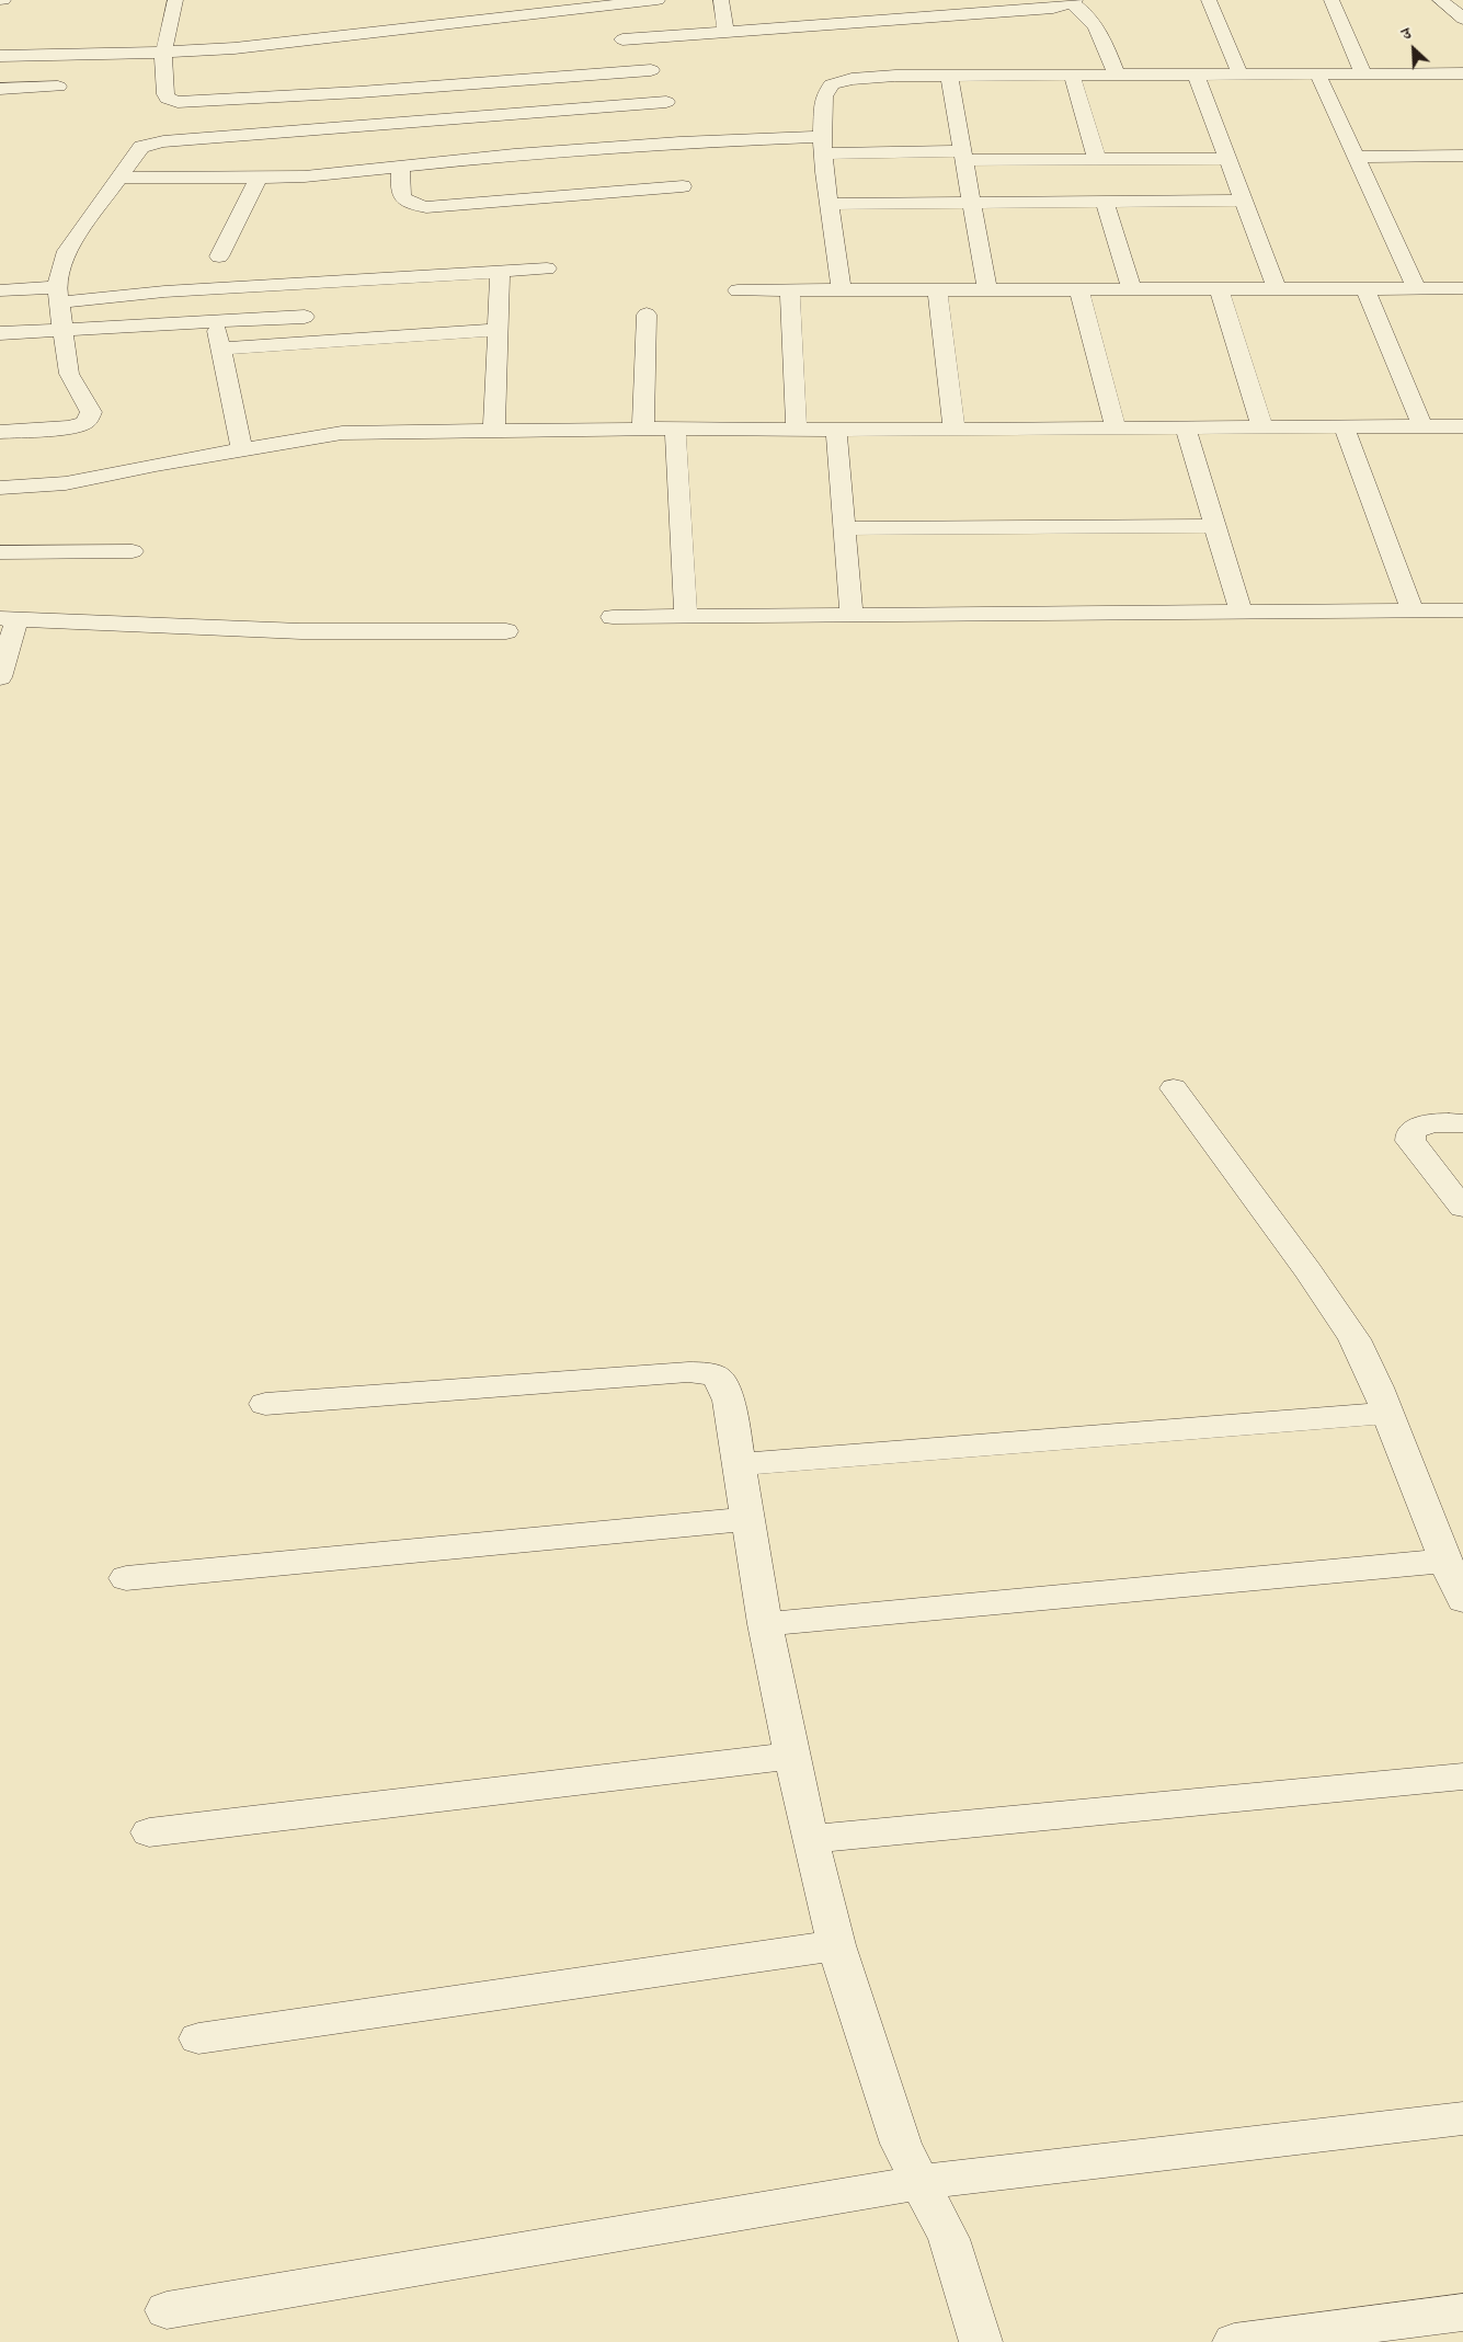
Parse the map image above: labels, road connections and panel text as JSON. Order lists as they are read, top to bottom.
{
  "north": "top left"
}
